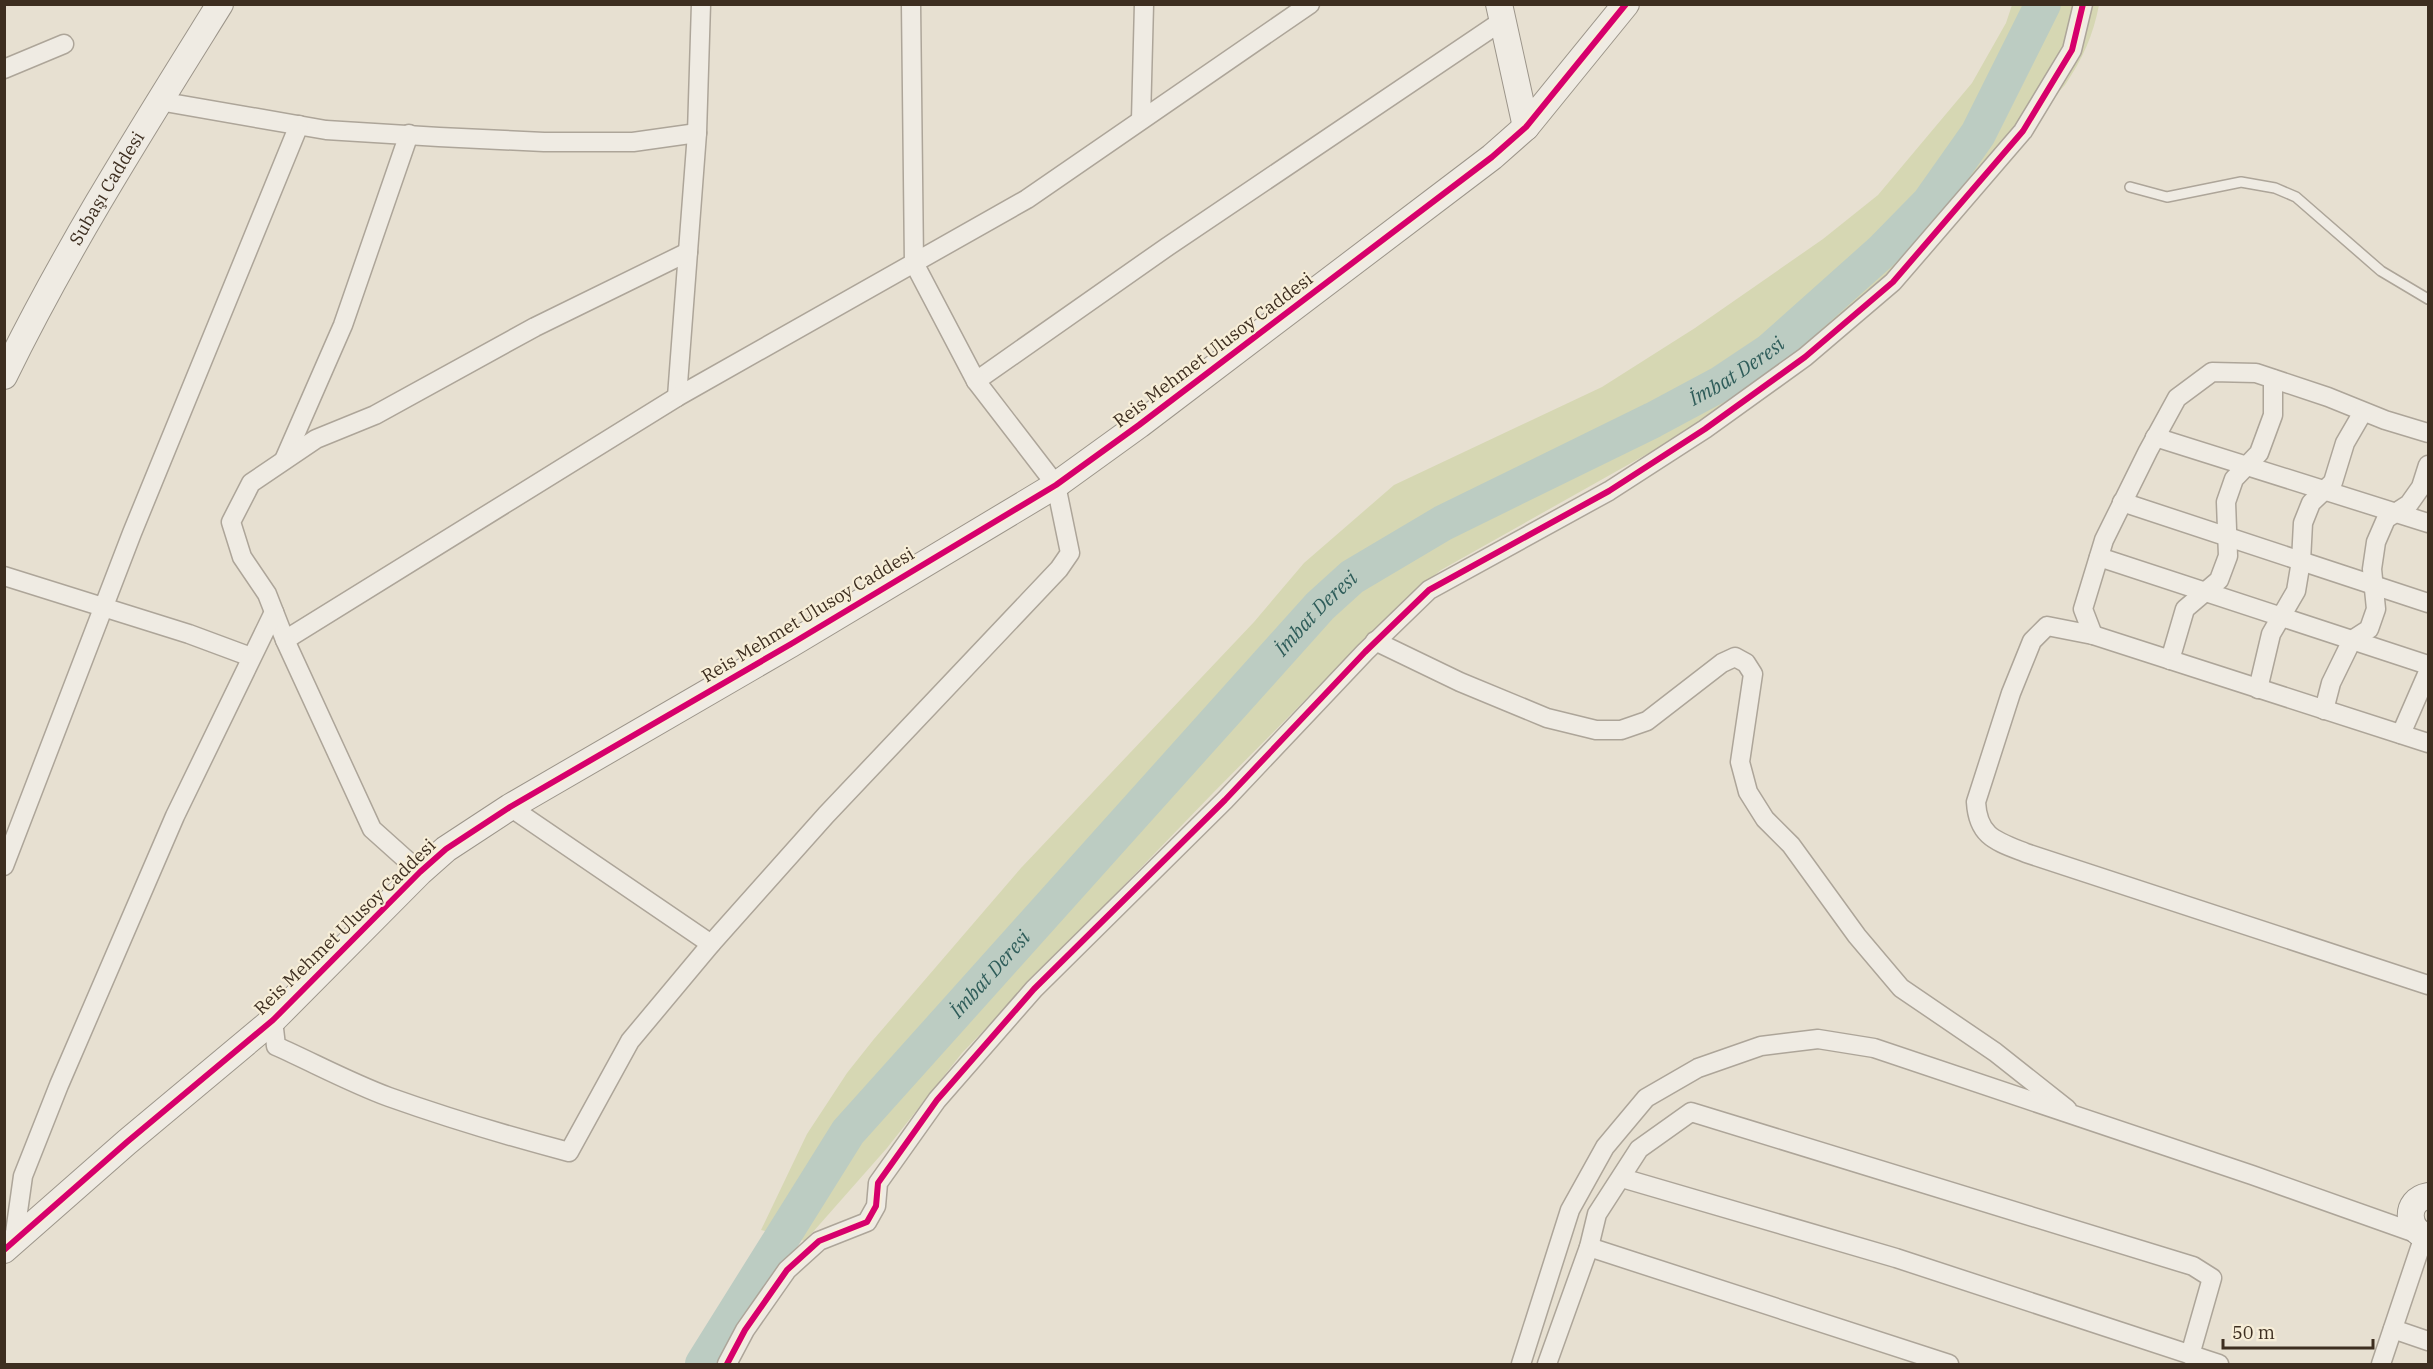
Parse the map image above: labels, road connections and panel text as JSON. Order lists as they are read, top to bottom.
{
  "streets": {
    "street": ["Subaşı Caddesi", "Reis Mehmet Ulusoy Caddesi"]
  },
  "water": ["İmbat Deresi"],
  "scale_bar": "50 m"
}
